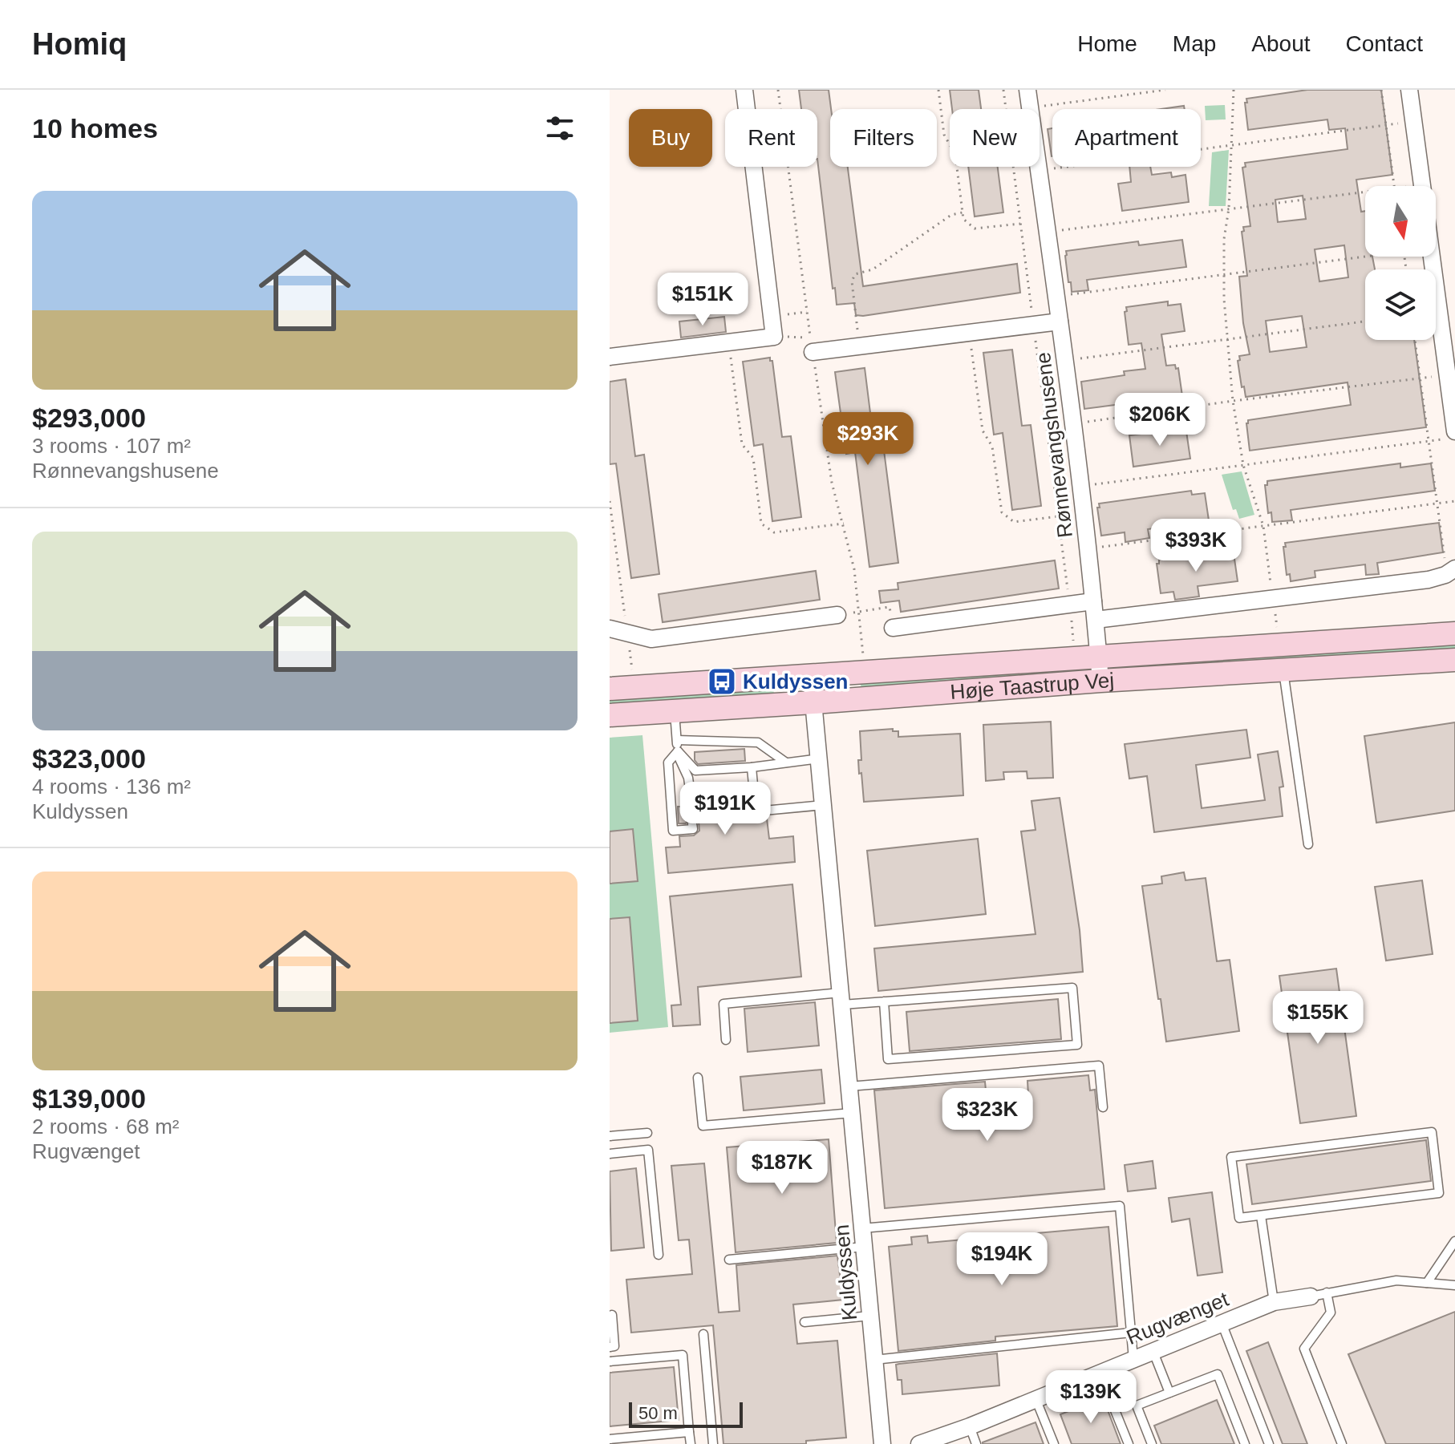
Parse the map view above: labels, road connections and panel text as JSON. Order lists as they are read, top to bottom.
{
  "streets": {
    "street": [
      "Rønnevangshusene",
      "Høje Taastrup Vej",
      "Kuldyssen",
      "Rugvænget"
    ]
  },
  "crossings": [
    ["Rønnevangshusene", "Høje Taastrup Vej"],
    ["Høje Taastrup Vej", "Kuldyssen"]
  ],
  "places": {
    "bus stop": ["Kuldyssen"]
  },
  "scale_bar": "50 m",
  "north": "bottom",
  "page": {
    "header": "Homiq",
    "nav": [
      "Home",
      "Map",
      "About",
      "Contact"
    ],
    "heading": "10 homes",
    "chip": [
      "Buy",
      "Rent",
      "Filters",
      "New",
      "Apartment"
    ],
    "list": [
      {
        "name": "$293,000",
        "note": "3 rooms · 107 m² · Rønnevangshusene"
      },
      {
        "name": "$323,000",
        "note": "4 rooms · 136 m² · Kuldyssen"
      },
      {
        "name": "$139,000",
        "note": "2 rooms · 68 m² · Rugvænget"
      }
    ],
    "price": [
      "$151K",
      "$206K",
      "$293K",
      "$393K",
      "$191K",
      "$155K",
      "$323K",
      "$187K",
      "$194K",
      "$139K"
    ],
    "scale": "50 m"
  }
}
